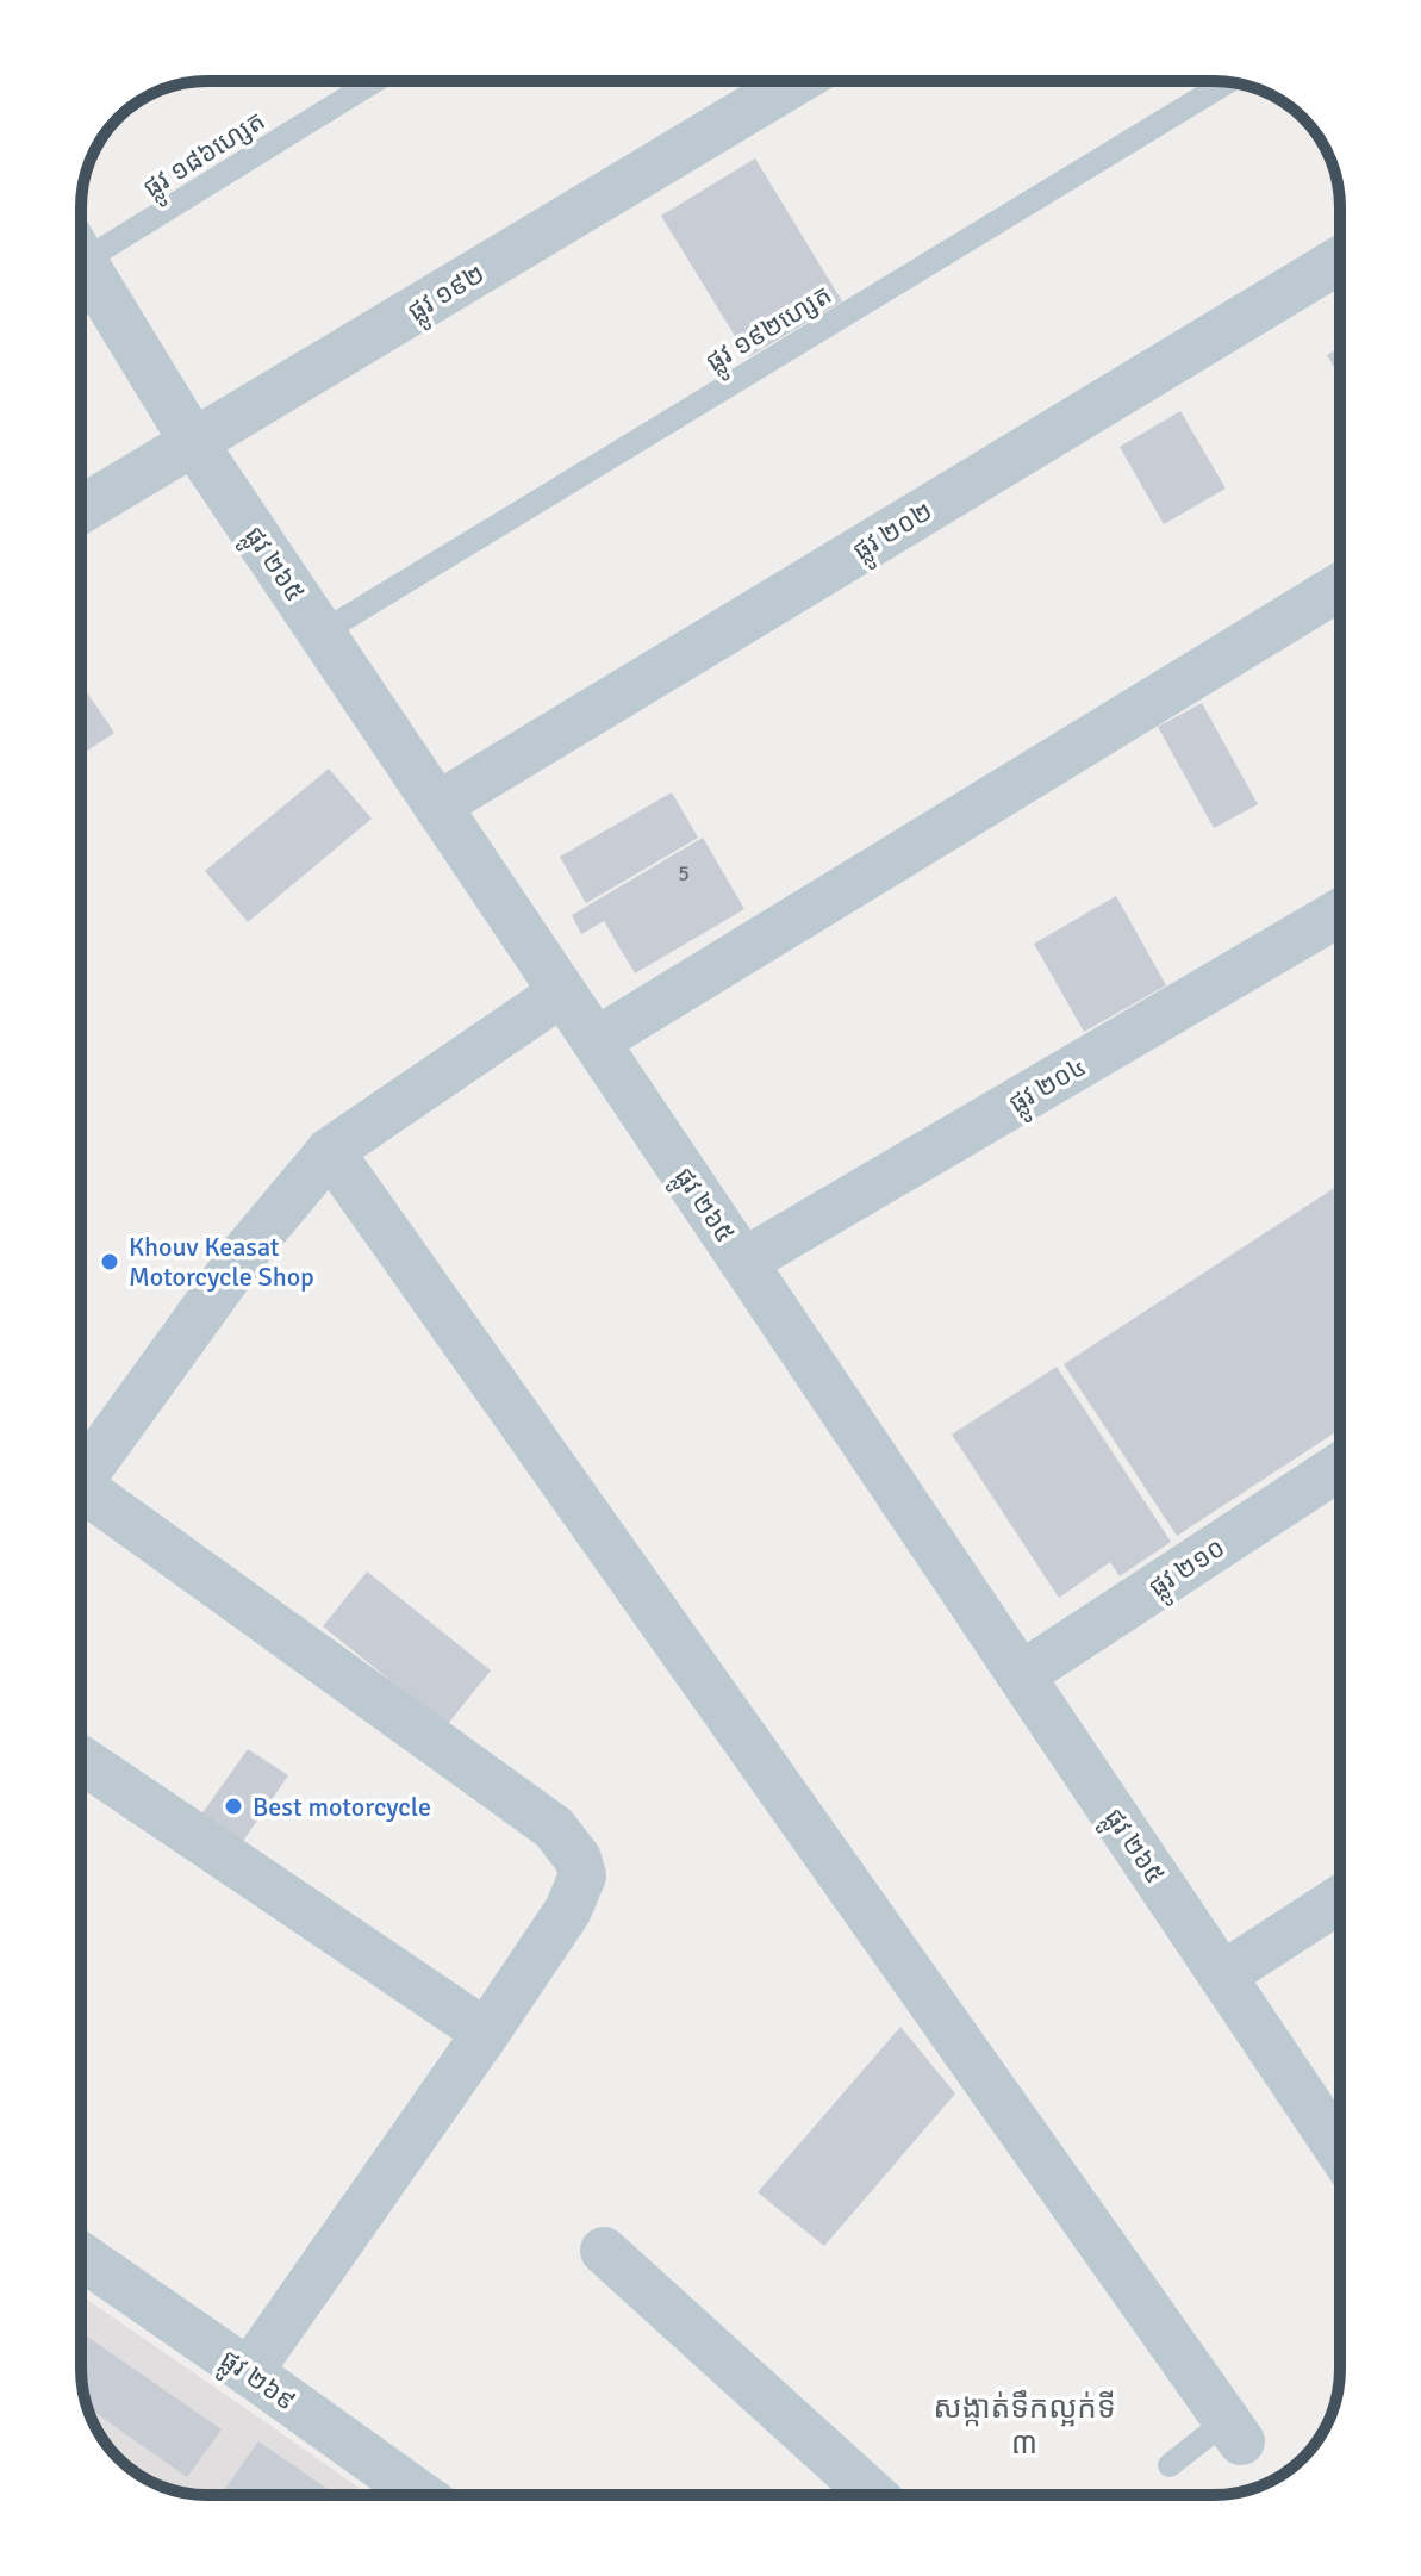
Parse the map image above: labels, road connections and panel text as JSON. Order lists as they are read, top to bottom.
{
  "streets": {
    "street": [
      "ផ្លូវ ១៩២",
      "ផ្លូវ ២០២",
      "ផ្លូវ ២៦៥",
      "ផ្លូវ ២០៤",
      "ផ្លូវ ២១០",
      "ផ្លូវ ២៦៩"
    ],
    "lane": ["ផ្លូវ ១៨៦ហ្សេត", "ផ្លូវ ១៩២ហ្សេត"]
  },
  "crossings": [
    ["ផ្លូវ ១៩២", "ផ្លូវ ២៦៥"],
    ["ផ្លូវ ១៩២ហ្សេត", "ផ្លូវ ២៦៥"],
    ["ផ្លូវ ២០២", "ផ្លូវ ២៦៥"],
    ["ផ្លូវ ២៦៥", "ផ្លូវ ២០៤"],
    ["ផ្លូវ ២៦៥", "ផ្លូវ ២១០"]
  ],
  "districts": ["សង្កាត់ទឹកល្អក់ទី ៣"],
  "places": ["Khouv Keasat Motorcycle Shop", "Best motorcycle"],
  "house_numbers": ["5"]
}
